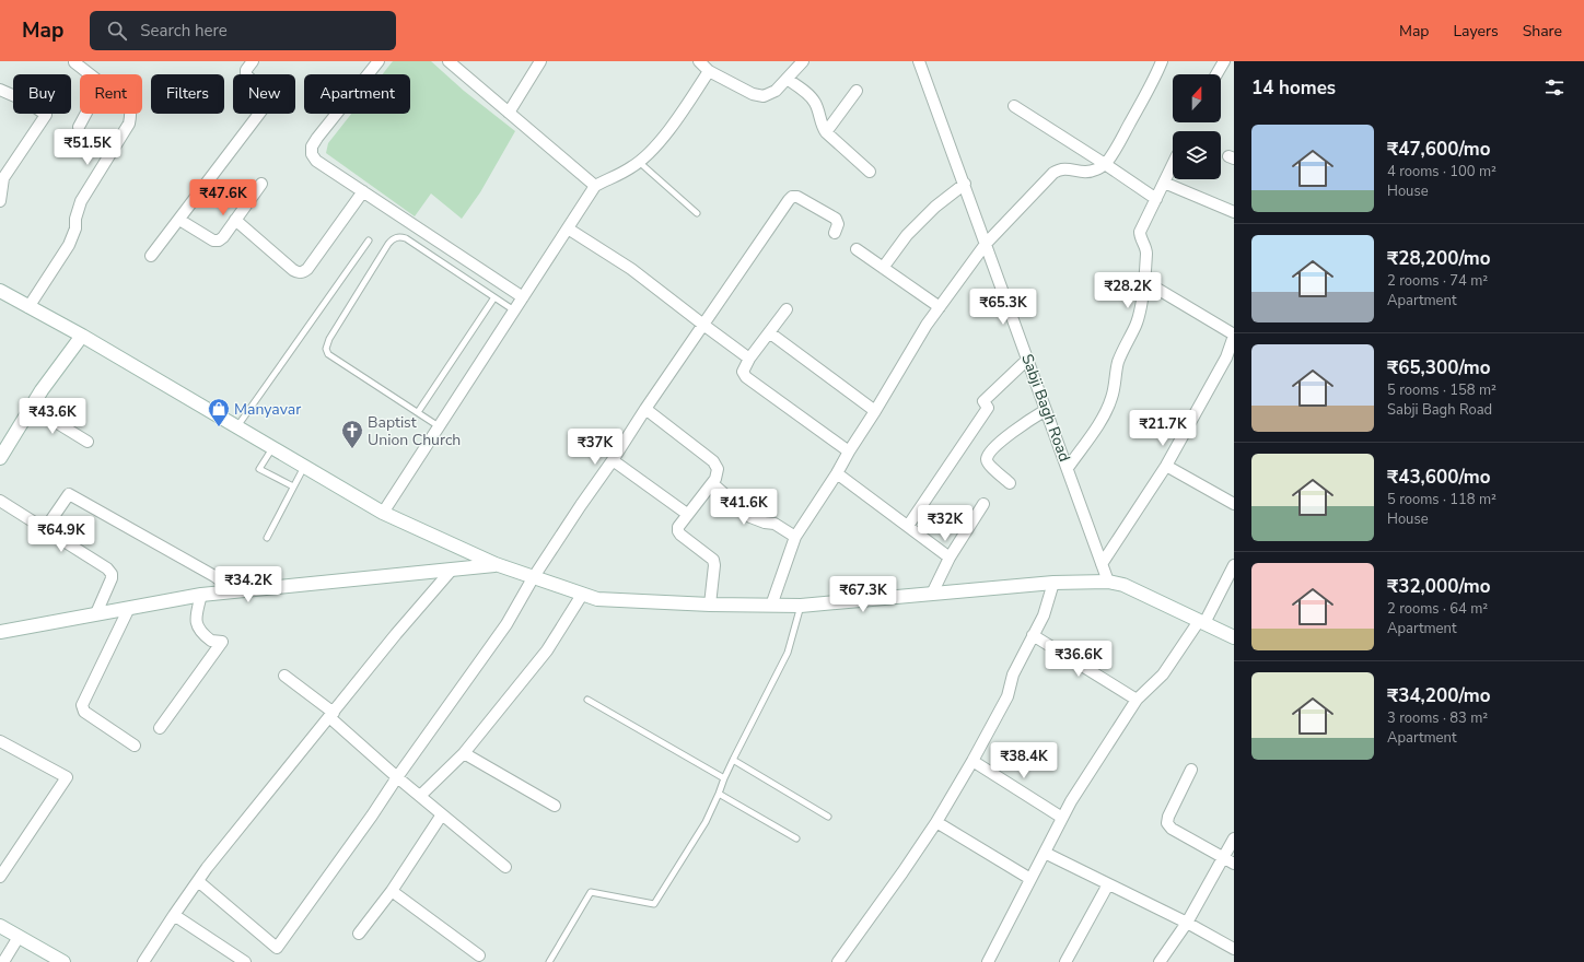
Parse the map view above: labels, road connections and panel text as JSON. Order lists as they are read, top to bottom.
{
  "streets": {
    "street": ["Sabji Bagh Road"]
  },
  "places": {
    "shop": ["Manyavar"],
    "church": ["Baptist Union Church"]
  },
  "north": "top",
  "page": {
    "header": "Map",
    "search": "Search here",
    "nav": ["Map", "Layers", "Share"],
    "heading": "14 homes",
    "chip": [
      "Buy",
      "Rent",
      "Filters",
      "New",
      "Apartment"
    ],
    "list": [
      {
        "name": "₹47,600/mo",
        "note": "4 rooms · 100 m² · House"
      },
      {
        "name": "₹28,200/mo",
        "note": "2 rooms · 74 m² · Apartment"
      },
      {
        "name": "₹65,300/mo",
        "note": "5 rooms · 158 m² · Sabji Bagh Road"
      },
      {
        "name": "₹43,600/mo",
        "note": "5 rooms · 118 m² · House"
      },
      {
        "name": "₹32,000/mo",
        "note": "2 rooms · 64 m² · Apartment"
      },
      {
        "name": "₹34,200/mo",
        "note": "3 rooms · 83 m² · Apartment"
      }
    ],
    "price": [
      "₹51.5K",
      "₹47.6K",
      "₹28.2K",
      "₹65.3K",
      "₹43.6K",
      "₹21.7K",
      "₹37K",
      "₹41.6K",
      "₹32K",
      "₹64.9K",
      "₹34.2K",
      "₹67.3K",
      "₹36.6K",
      "₹38.4K"
    ]
  }
}
